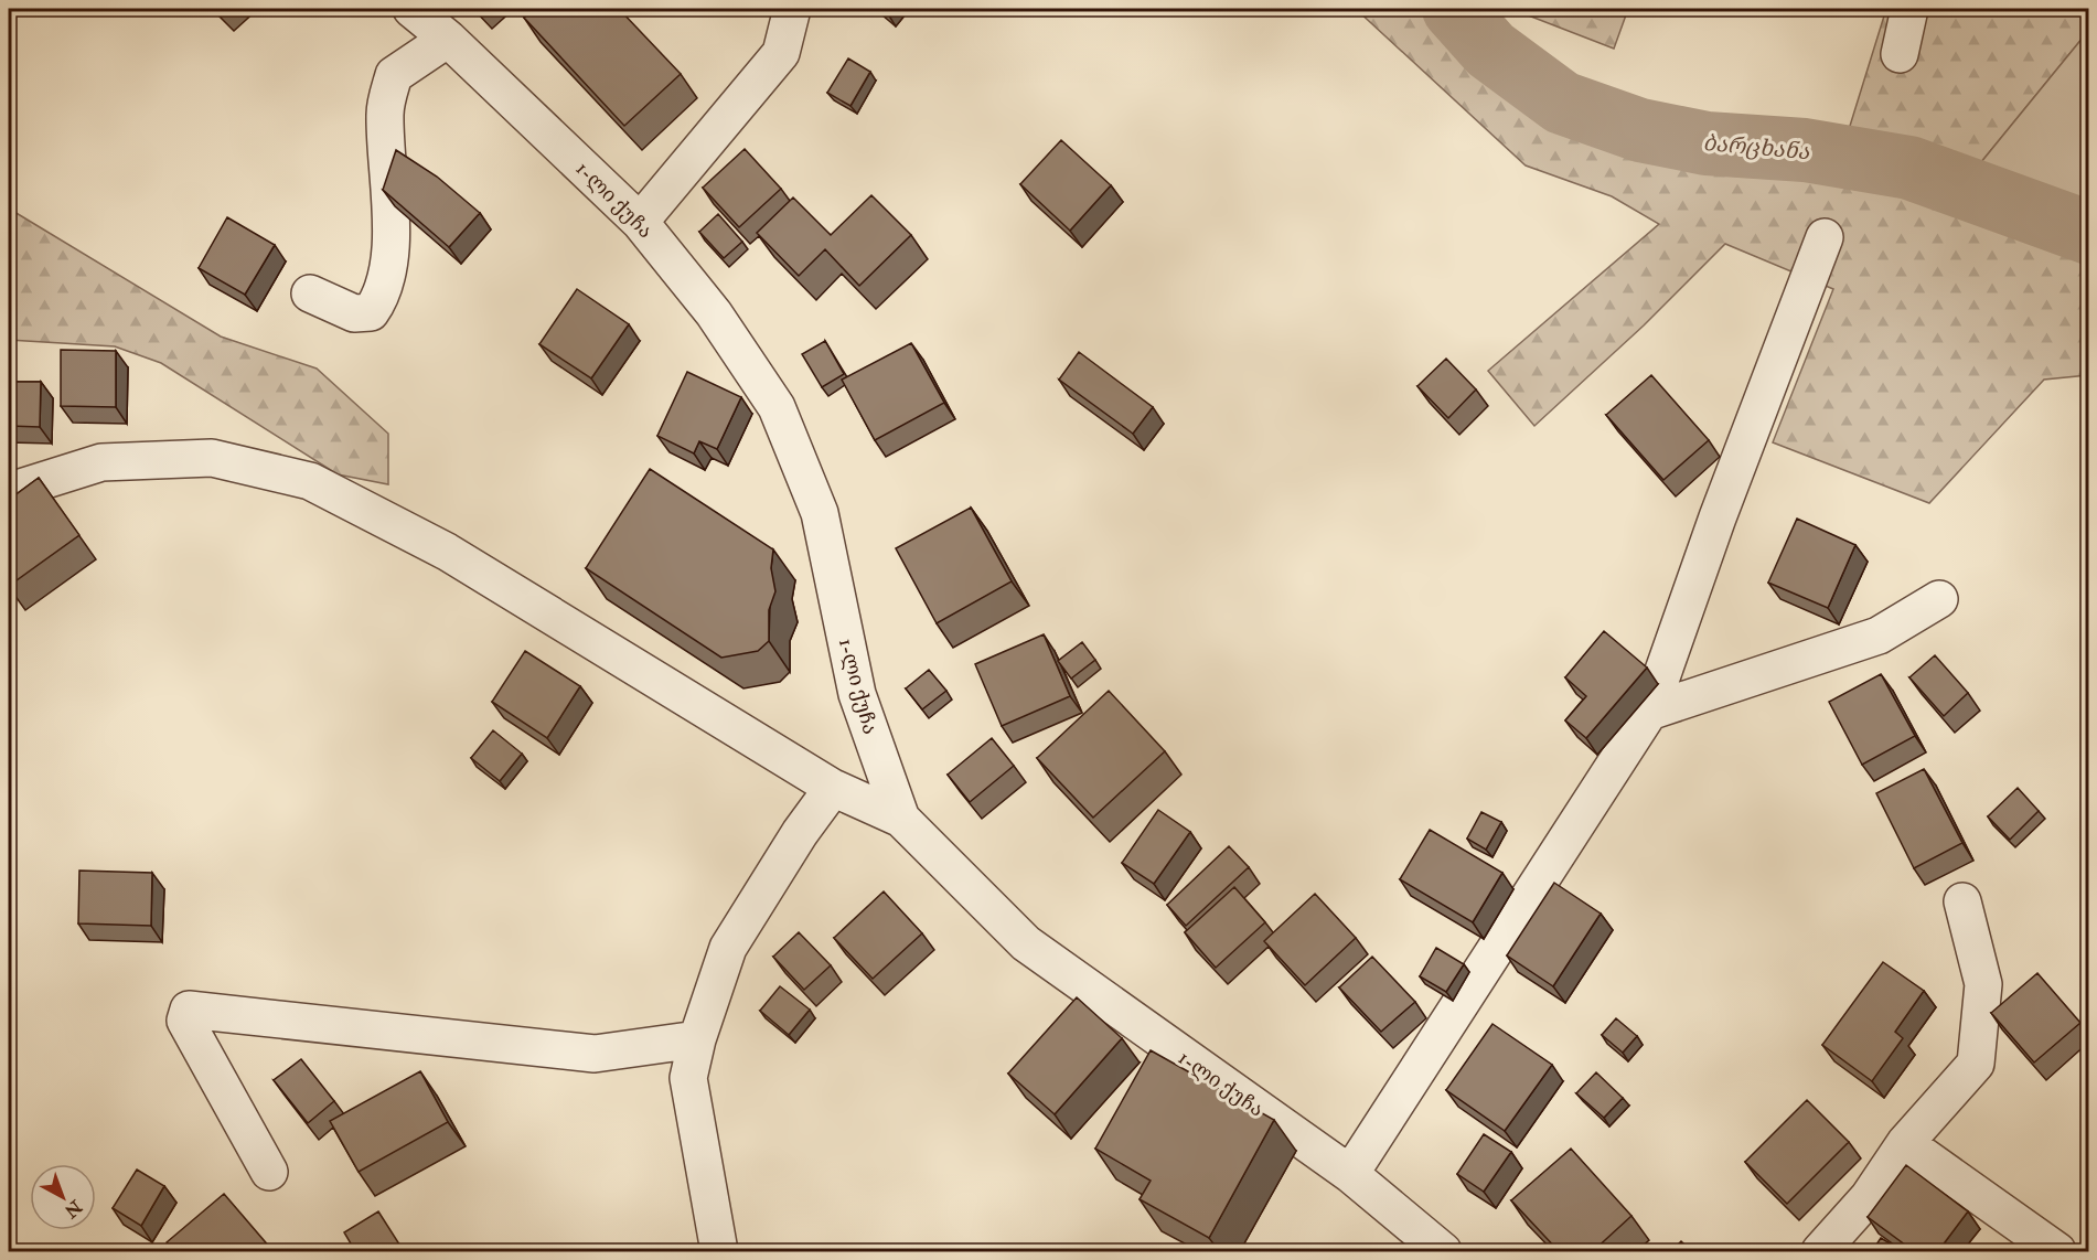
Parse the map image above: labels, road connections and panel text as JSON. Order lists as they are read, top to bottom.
{
  "streets": {
    "street": ["1-ლი ქუჩა"]
  },
  "water": ["ბარცხანა"],
  "north": "bottom right"
}
